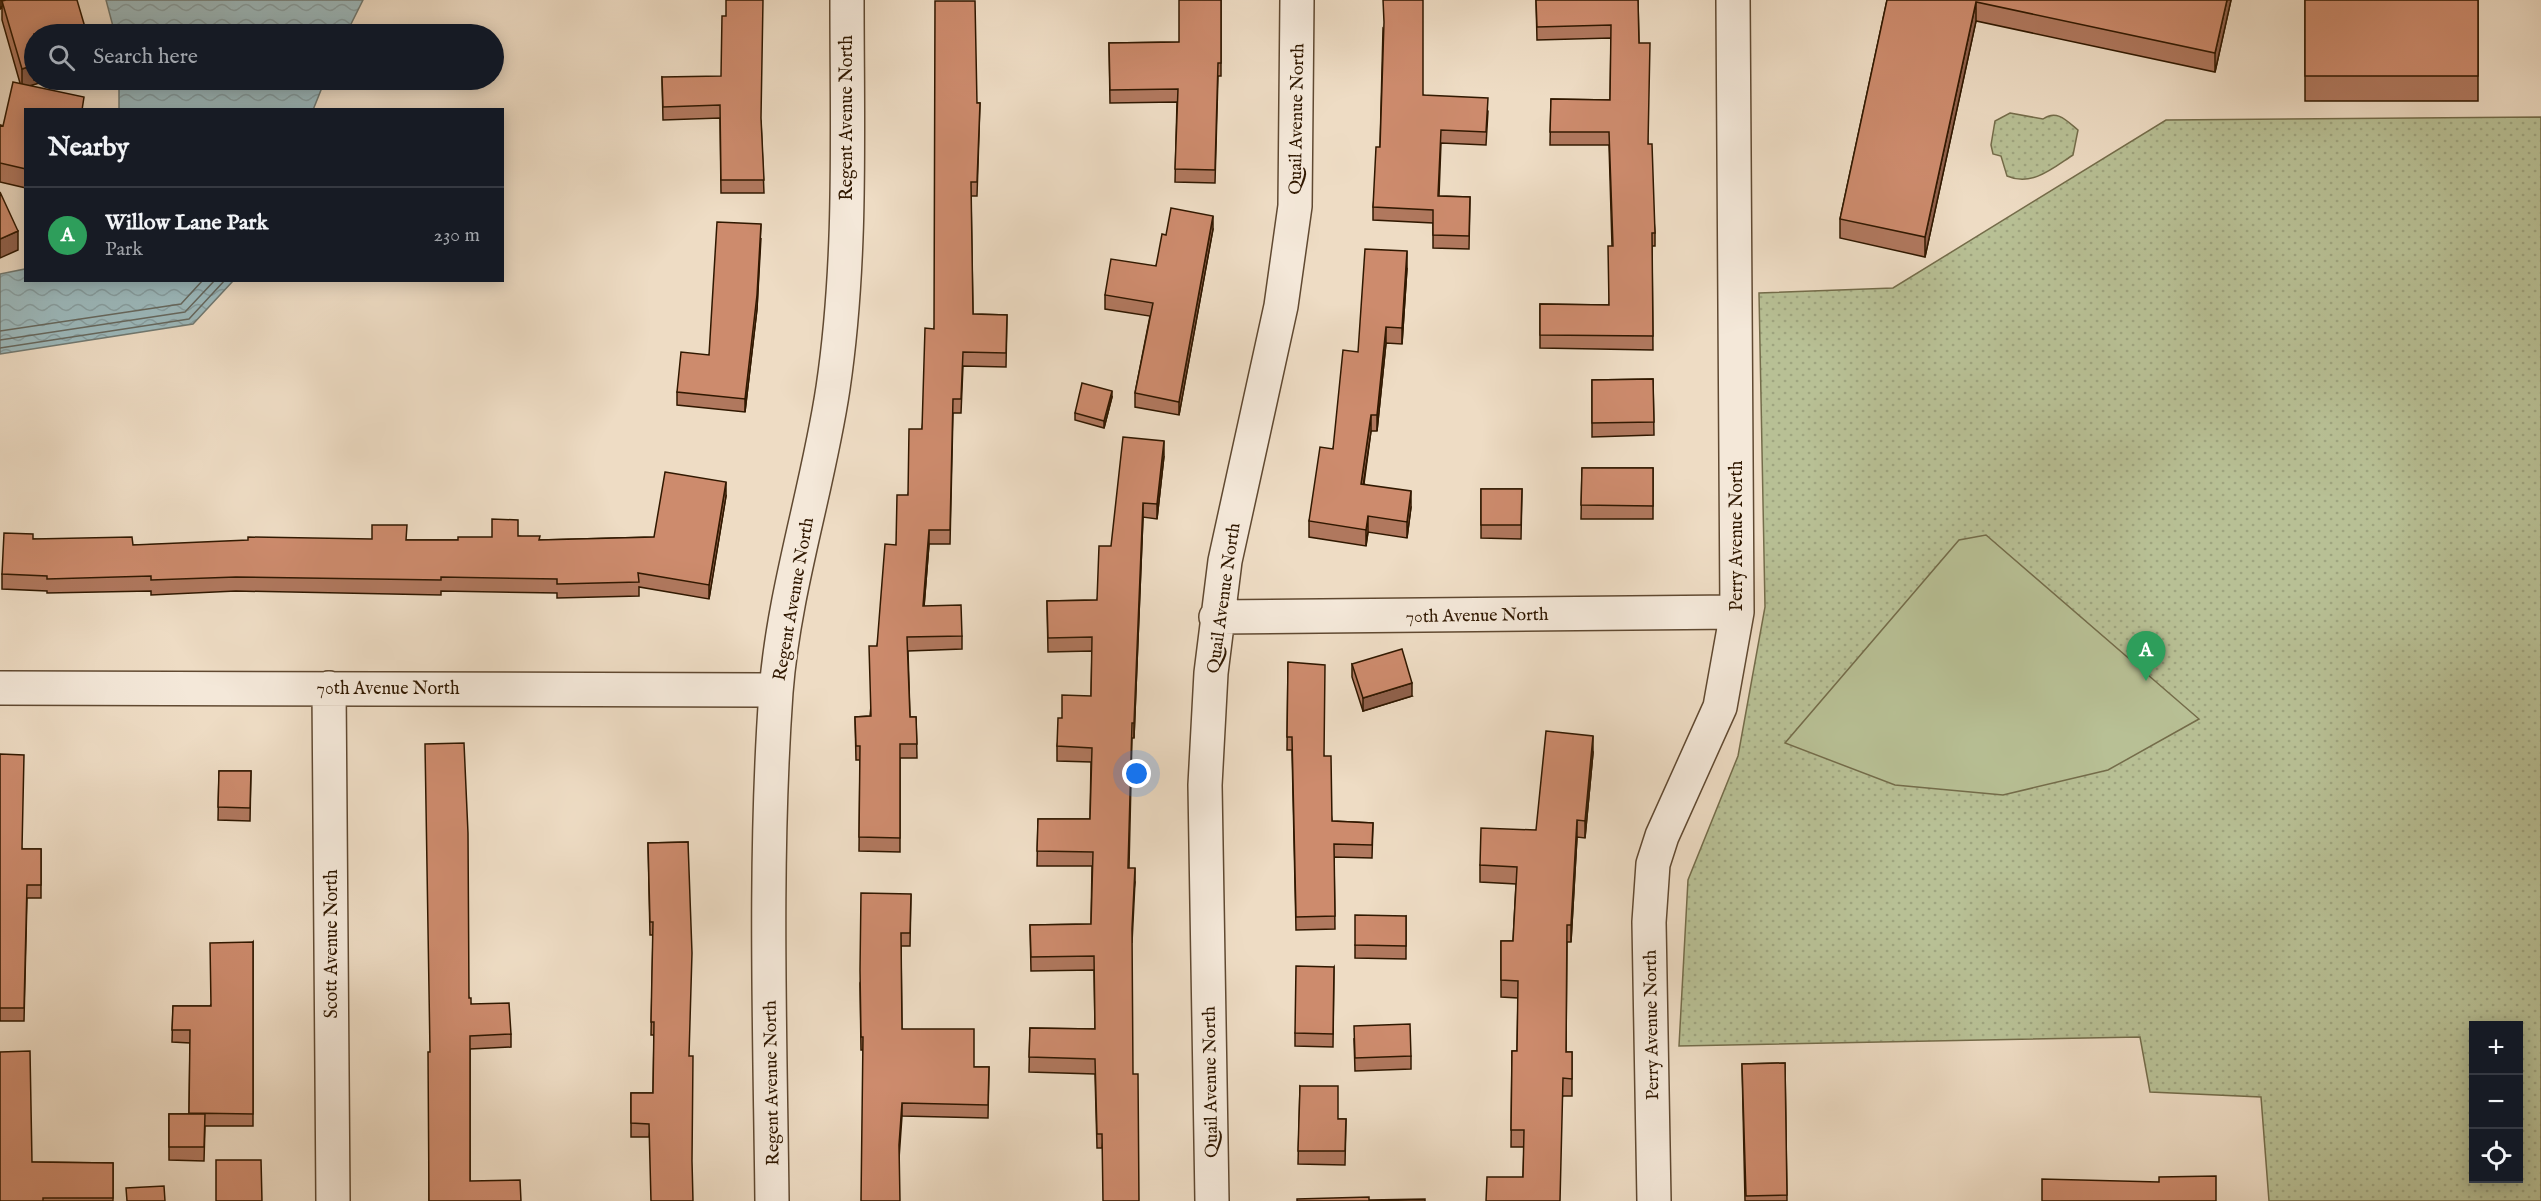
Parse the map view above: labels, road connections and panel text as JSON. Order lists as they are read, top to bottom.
{
  "streets": {
    "street": [
      "Regent Avenue North",
      "Quail Avenue North",
      "Perry Avenue North",
      "70th Avenue North",
      "Scott Avenue North"
    ]
  },
  "crossings": [
    ["Regent Avenue North", "70th Avenue North"],
    ["Quail Avenue North", "70th Avenue North"],
    ["Perry Avenue North", "70th Avenue North"],
    ["70th Avenue North", "Scott Avenue North"]
  ],
  "page": {
    "search": "Search here",
    "heading": "Nearby",
    "list": [
      {
        "mark": "A",
        "name": "Willow Lane Park",
        "note": "Park",
        "value": "230 m"
      }
    ],
    "pins": "A",
    "map_buttons": ["+", "−"]
  }
}
